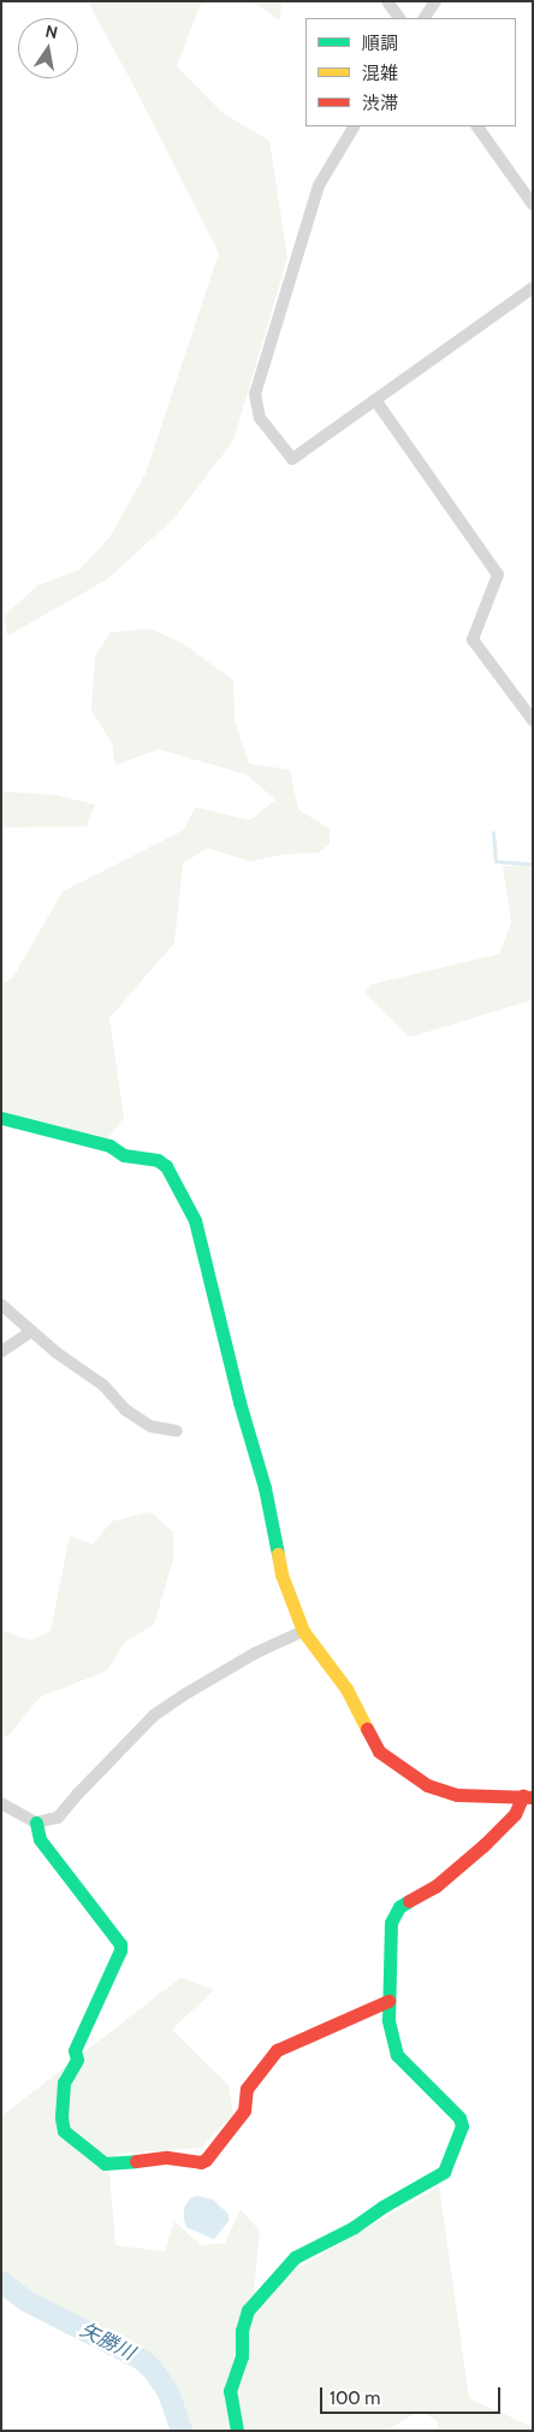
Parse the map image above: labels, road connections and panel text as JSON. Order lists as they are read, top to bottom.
{
  "water": ["矢勝川"],
  "legend": ["順調", "混雑", "渋滞"],
  "scale_bar": "100 m",
  "north": "top"
}
